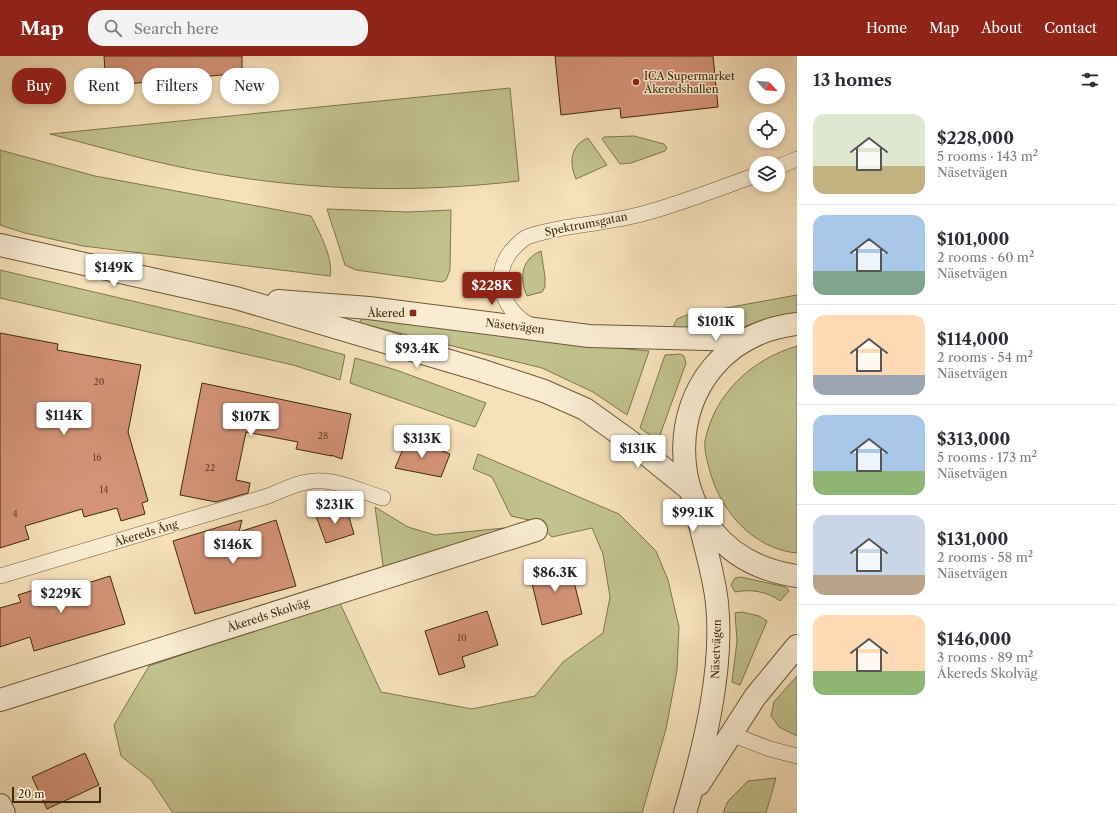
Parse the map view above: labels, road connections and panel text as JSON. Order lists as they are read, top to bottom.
{
  "streets": {
    "street": ["Näsetvägen", "Åkereds Skolväg"],
    "lane": ["Spektrumsgatan", "Åkereds Äng"]
  },
  "crossings": [
    ["Spektrumsgatan", "Näsetvägen"]
  ],
  "places": {
    "other": ["ICA Supermarket Åkeredshallen"],
    "transit": ["Åkered"]
  },
  "house_numbers": [
    "20",
    "28",
    "16",
    "22",
    "14",
    "4",
    "10"
  ],
  "scale_bar": "20 m",
  "north": "bottom right",
  "page": {
    "header": "Map",
    "search": "Search here",
    "nav": [
      "Home",
      "Map",
      "About",
      "Contact"
    ],
    "heading": "13 homes",
    "chip": [
      "Buy",
      "Rent",
      "Filters",
      "New"
    ],
    "list": [
      {
        "name": "$228,000",
        "note": "5 rooms · 143 m² · Näsetvägen"
      },
      {
        "name": "$101,000",
        "note": "2 rooms · 60 m² · Näsetvägen"
      },
      {
        "name": "$114,000",
        "note": "2 rooms · 54 m² · Näsetvägen"
      },
      {
        "name": "$313,000",
        "note": "5 rooms · 173 m² · Näsetvägen"
      },
      {
        "name": "$131,000",
        "note": "2 rooms · 58 m² · Näsetvägen"
      },
      {
        "name": "$146,000",
        "note": "3 rooms · 89 m² · Åkereds Skolväg"
      }
    ],
    "price": [
      "$149K",
      "$228K",
      "$101K",
      "$93.4K",
      "$114K",
      "$107K",
      "$313K",
      "$131K",
      "$231K",
      "$99.1K",
      "$146K",
      "$86.3K",
      "$229K"
    ],
    "scale": "20 m"
  }
}
